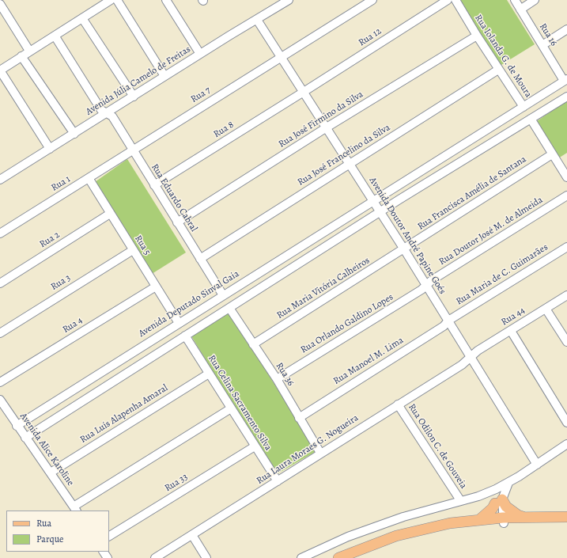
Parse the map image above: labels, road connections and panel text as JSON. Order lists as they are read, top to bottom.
{
  "streets": {
    "street": [
      "Rua 16",
      "Rua 12",
      "Rua Iolanda G. de Moura",
      "Avenida Júlia Camelo de Freitas",
      "Rua 7",
      "Rua José Firmino da Silva",
      "Rua 8",
      "Rua José Francelino da Silva",
      "Rua 1",
      "Rua Francisca Amélia de Santana",
      "Rua Eduardo Cabral",
      "Rua Doutor José M. de Almeida",
      "Avenida Doutor André Papine Goés",
      "Rua 2",
      "Rua 5",
      "Rua Maria de C. Guimarães",
      "Rua 3",
      "Rua Maria Vitória Calheiros",
      "Avenida Deputado Sinval Gaia",
      "Rua 44",
      "Rua Orlando Galdino Lopes",
      "Rua 4",
      "Rua Manoel M. Lima",
      "Rua 36",
      "Rua Celina Sacramento Silva",
      "Rua Luís Alapenha Amaral",
      "Rua Odilon C. de Gouveia",
      "Avenida Alice Karoline",
      "Rua Laura Moraes G. Nogueira",
      "Rua 33"
    ]
  },
  "crossings": [
    ["Rua 16", "Avenida Deputado Sinval Gaia"],
    ["Rua 12", "Rua 8"],
    ["Rua 12", "Avenida Doutor André Papine Goés"],
    ["Rua Iolanda G. de Moura", "Rua José Firmino da Silva"],
    ["Rua Iolanda G. de Moura", "Rua José Francelino da Silva"],
    ["Rua Iolanda G. de Moura", "Avenida Deputado Sinval Gaia"],
    ["Avenida Júlia Camelo de Freitas", "Rua Eduardo Cabral"],
    ["Avenida Júlia Camelo de Freitas", "Avenida Doutor André Papine Goés"],
    ["Rua 7", "Rua 1"],
    ["Rua 7", "Rua Eduardo Cabral"],
    ["Rua 7", "Avenida Doutor André Papine Goés"],
    ["Rua José Firmino da Silva", "Rua Eduardo Cabral"],
    ["Rua José Firmino da Silva", "Avenida Doutor André Papine Goés"],
    ["Rua 8", "Rua Eduardo Cabral"],
    ["Rua 8", "Avenida Doutor André Papine Goés"],
    ["Rua José Francelino da Silva", "Rua Eduardo Cabral"],
    ["Rua José Francelino da Silva", "Avenida Doutor André Papine Goés"],
    ["Rua 1", "Rua Eduardo Cabral"],
    ["Rua 1", "Rua 5"],
    ["Rua Francisca Amélia de Santana", "Avenida Doutor André Papine Goés"],
    ["Rua Francisca Amélia de Santana", "Rua Maria Vitória Calheiros"],
    ["Rua Eduardo Cabral", "Avenida Deputado Sinval Gaia"],
    ["Rua Doutor José M. de Almeida", "Avenida Doutor André Papine Goés"],
    ["Rua Doutor José M. de Almeida", "Rua Orlando Galdino Lopes"],
    ["Avenida Doutor André Papine Goés", "Rua Maria de C. Guimarães"],
    ["Avenida Doutor André Papine Goés", "Rua Maria Vitória Calheiros"],
    ["Avenida Doutor André Papine Goés", "Avenida Deputado Sinval Gaia"],
    ["Avenida Doutor André Papine Goés", "Rua 44"],
    ["Avenida Doutor André Papine Goés", "Rua Orlando Galdino Lopes"],
    ["Avenida Doutor André Papine Goés", "Rua Manoel M. Lima"],
    ["Avenida Doutor André Papine Goés", "Rua Laura Moraes G. Nogueira"],
    ["Rua 2", "Rua 5"],
    ["Rua 5", "Rua 3"],
    ["Rua 5", "Avenida Deputado Sinval Gaia"],
    ["Rua 5", "Rua 4"],
    ["Rua Maria de C. Guimarães", "Rua Manoel M. Lima"],
    ["Rua Maria Vitória Calheiros", "Rua 36"],
    ["Avenida Deputado Sinval Gaia", "Avenida Alice Karoline"],
    ["Rua 44", "Rua Laura Moraes G. Nogueira"],
    ["Rua Orlando Galdino Lopes", "Rua 36"],
    ["Rua Manoel M. Lima", "Rua 36"],
    ["Rua 36", "Rua Laura Moraes G. Nogueira"],
    ["Rua Celina Sacramento Silva", "Rua Luís Alapenha Amaral"],
    ["Rua Celina Sacramento Silva", "Rua Laura Moraes G. Nogueira"],
    ["Rua Celina Sacramento Silva", "Rua 33"],
    ["Rua Luís Alapenha Amaral", "Avenida Alice Karoline"],
    ["Rua Odilon C. de Gouveia", "Rua Laura Moraes G. Nogueira"]
  ],
  "legend": ["Rua", "Parque"]
}
